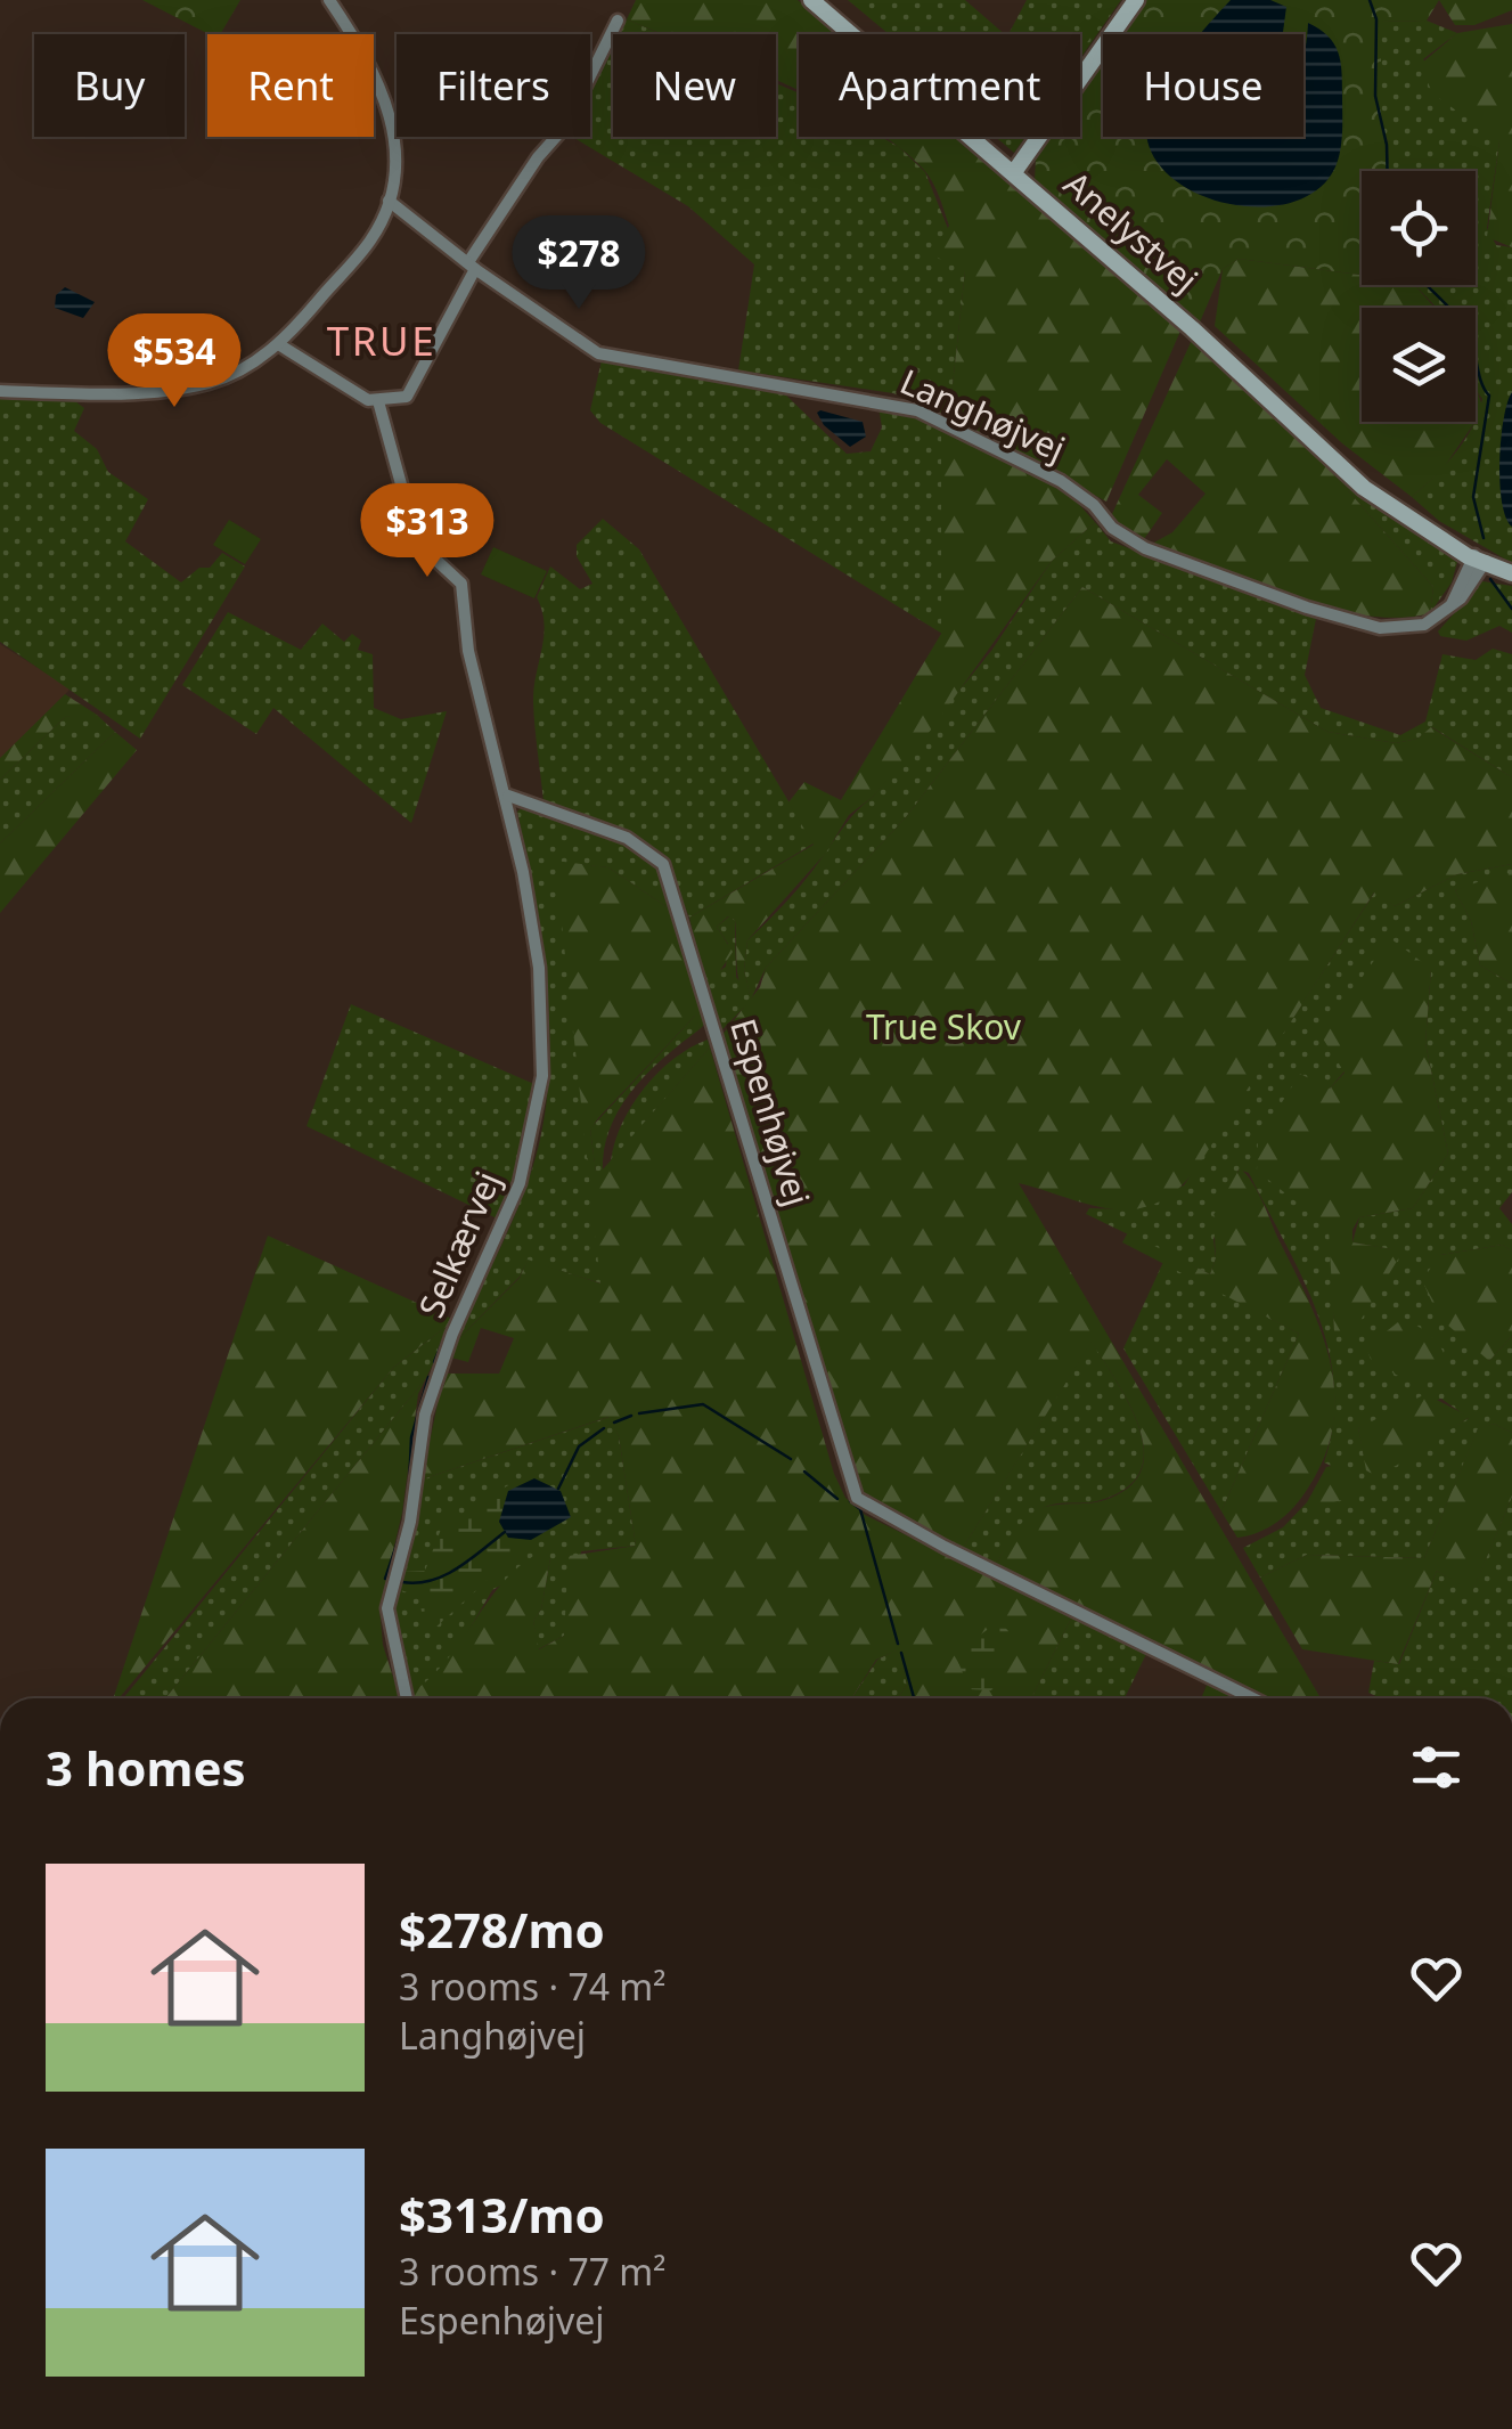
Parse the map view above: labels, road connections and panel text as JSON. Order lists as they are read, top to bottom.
{
  "streets": {
    "street": [
      "Anelystvej",
      "Langhøjvej",
      "Espenhøjvej",
      "Selkærvej"
    ]
  },
  "crossings": [
    ["Anelystvej", "Langhøjvej"],
    ["Espenhøjvej", "Selkærvej"]
  ],
  "districts": ["TRUE"],
  "parks": ["True Skov"],
  "page": {
    "chip": [
      "Buy",
      "Rent",
      "Filters",
      "New",
      "Apartment",
      "House"
    ],
    "price": ["$278", "$534", "$313"],
    "heading": "3 homes",
    "list": [
      {
        "name": "$278/mo",
        "note": "3 rooms · 74 m² · Langhøjvej"
      },
      {
        "name": "$313/mo",
        "note": "3 rooms · 77 m² · Espenhøjvej"
      }
    ]
  }
}
